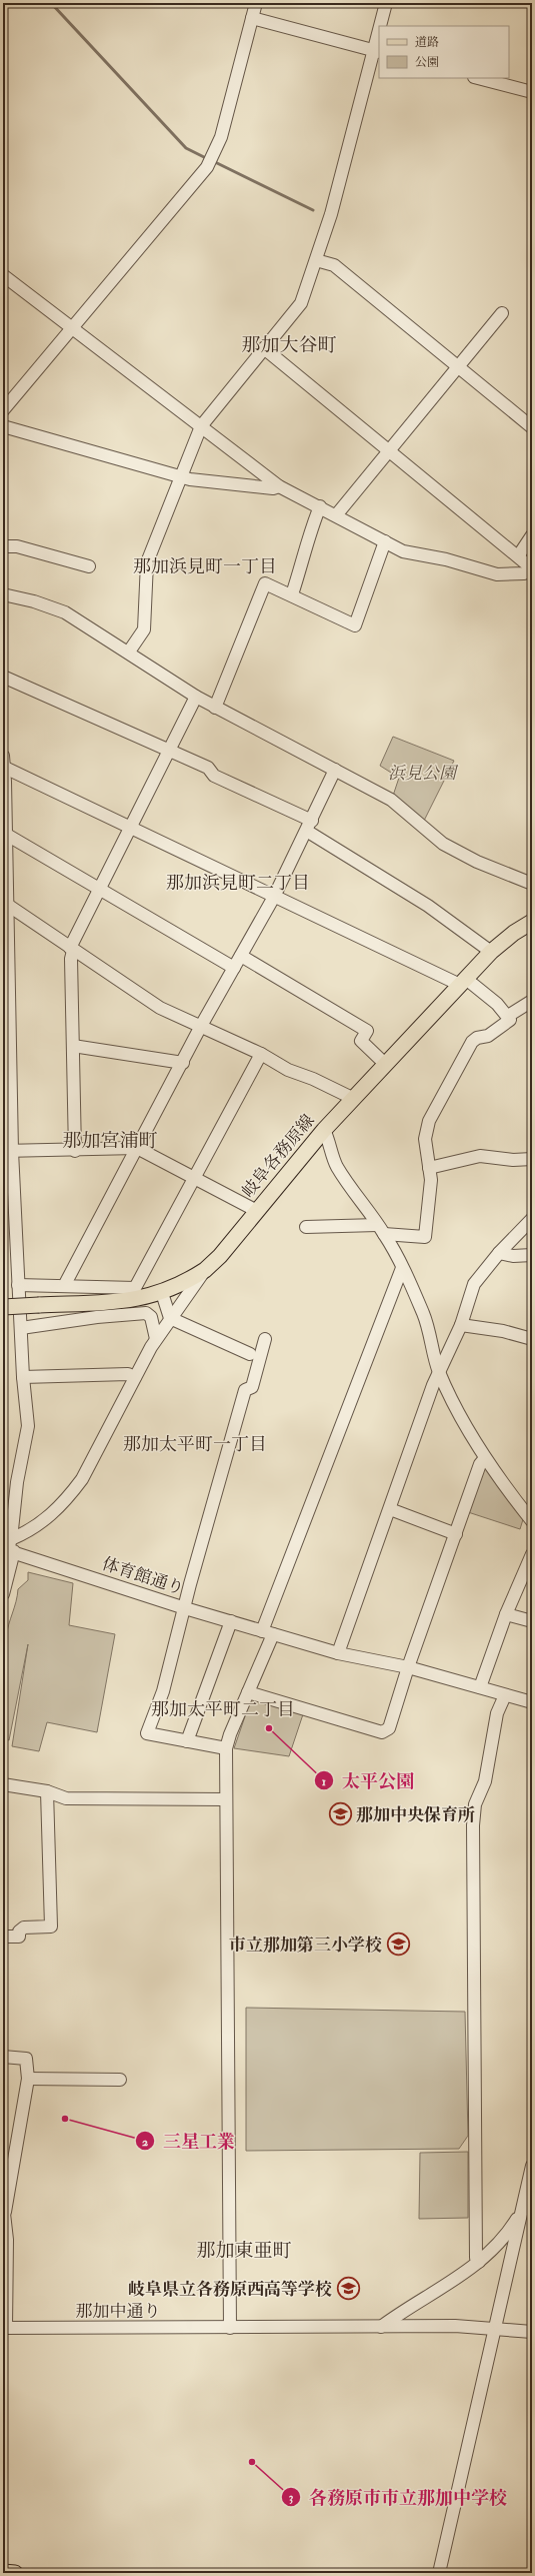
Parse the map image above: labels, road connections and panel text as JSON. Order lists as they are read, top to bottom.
{
  "streets": {
    "main road": ["岐阜各務原線"],
    "street": ["体育館通り", "那加中通り"]
  },
  "districts": [
    "那加大谷町",
    "那加浜見町一丁目",
    "那加浜見町二丁目",
    "那加宮浦町",
    "那加太平町一丁目",
    "那加太平町二丁目",
    "那加東亜町"
  ],
  "parks": ["浜見公園"],
  "places": {
    "other": ["太平公園", "三星工業", "各務原市市立那加中学校"],
    "school or university": ["那加中央保育所", "市立那加第三小学校", "岐阜県立各務原西高等学校"]
  },
  "legend": ["道路", "公園"]
}
